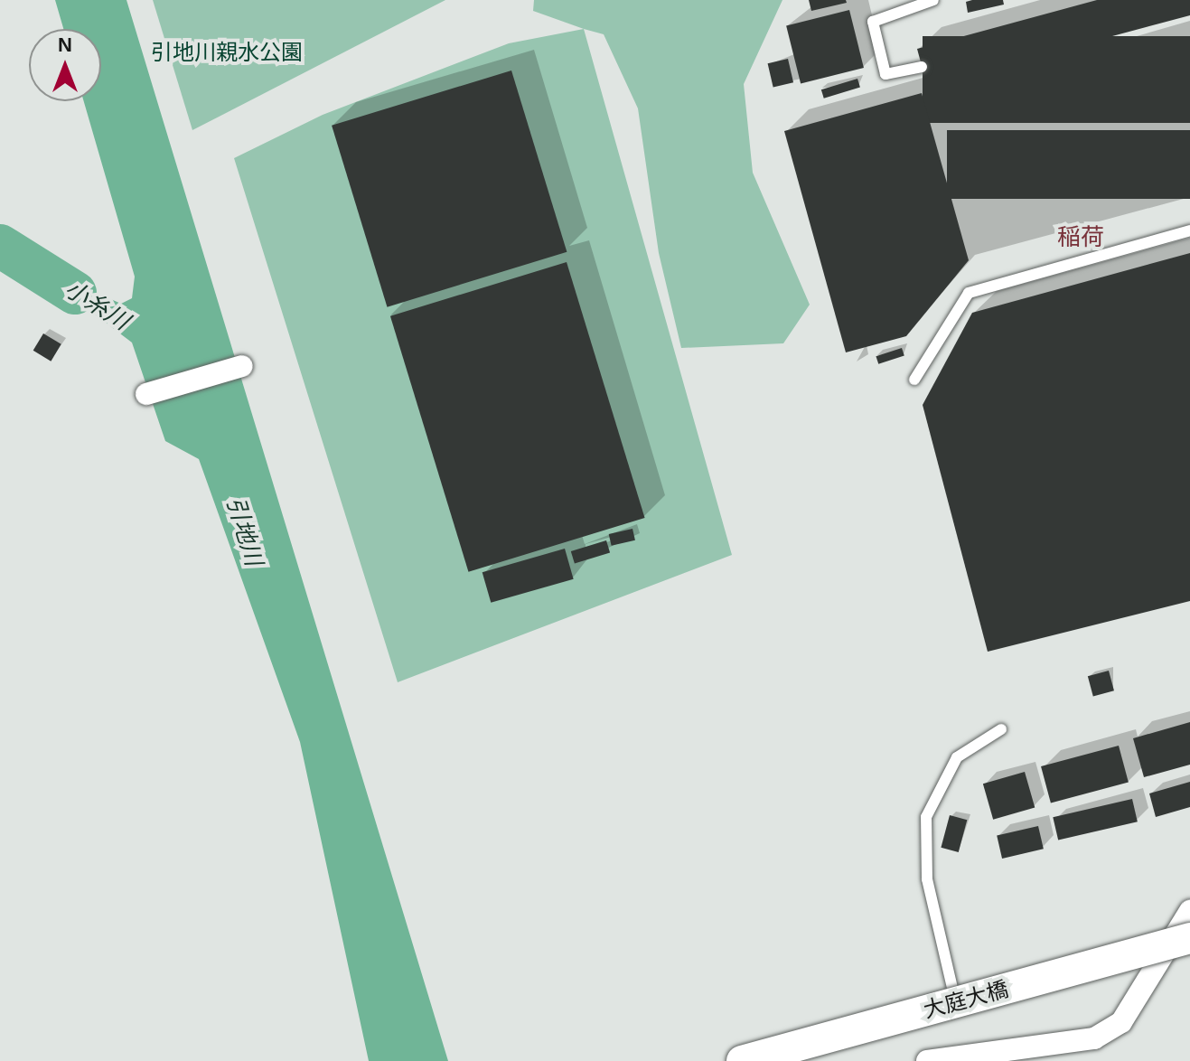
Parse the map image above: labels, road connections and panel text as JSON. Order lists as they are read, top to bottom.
{
  "streets": {
    "street": ["大庭大橋"]
  },
  "districts": ["稲荷"],
  "water": ["小糸川", "引地川"],
  "parks": ["引地川親水公園"],
  "north": "top"
}
